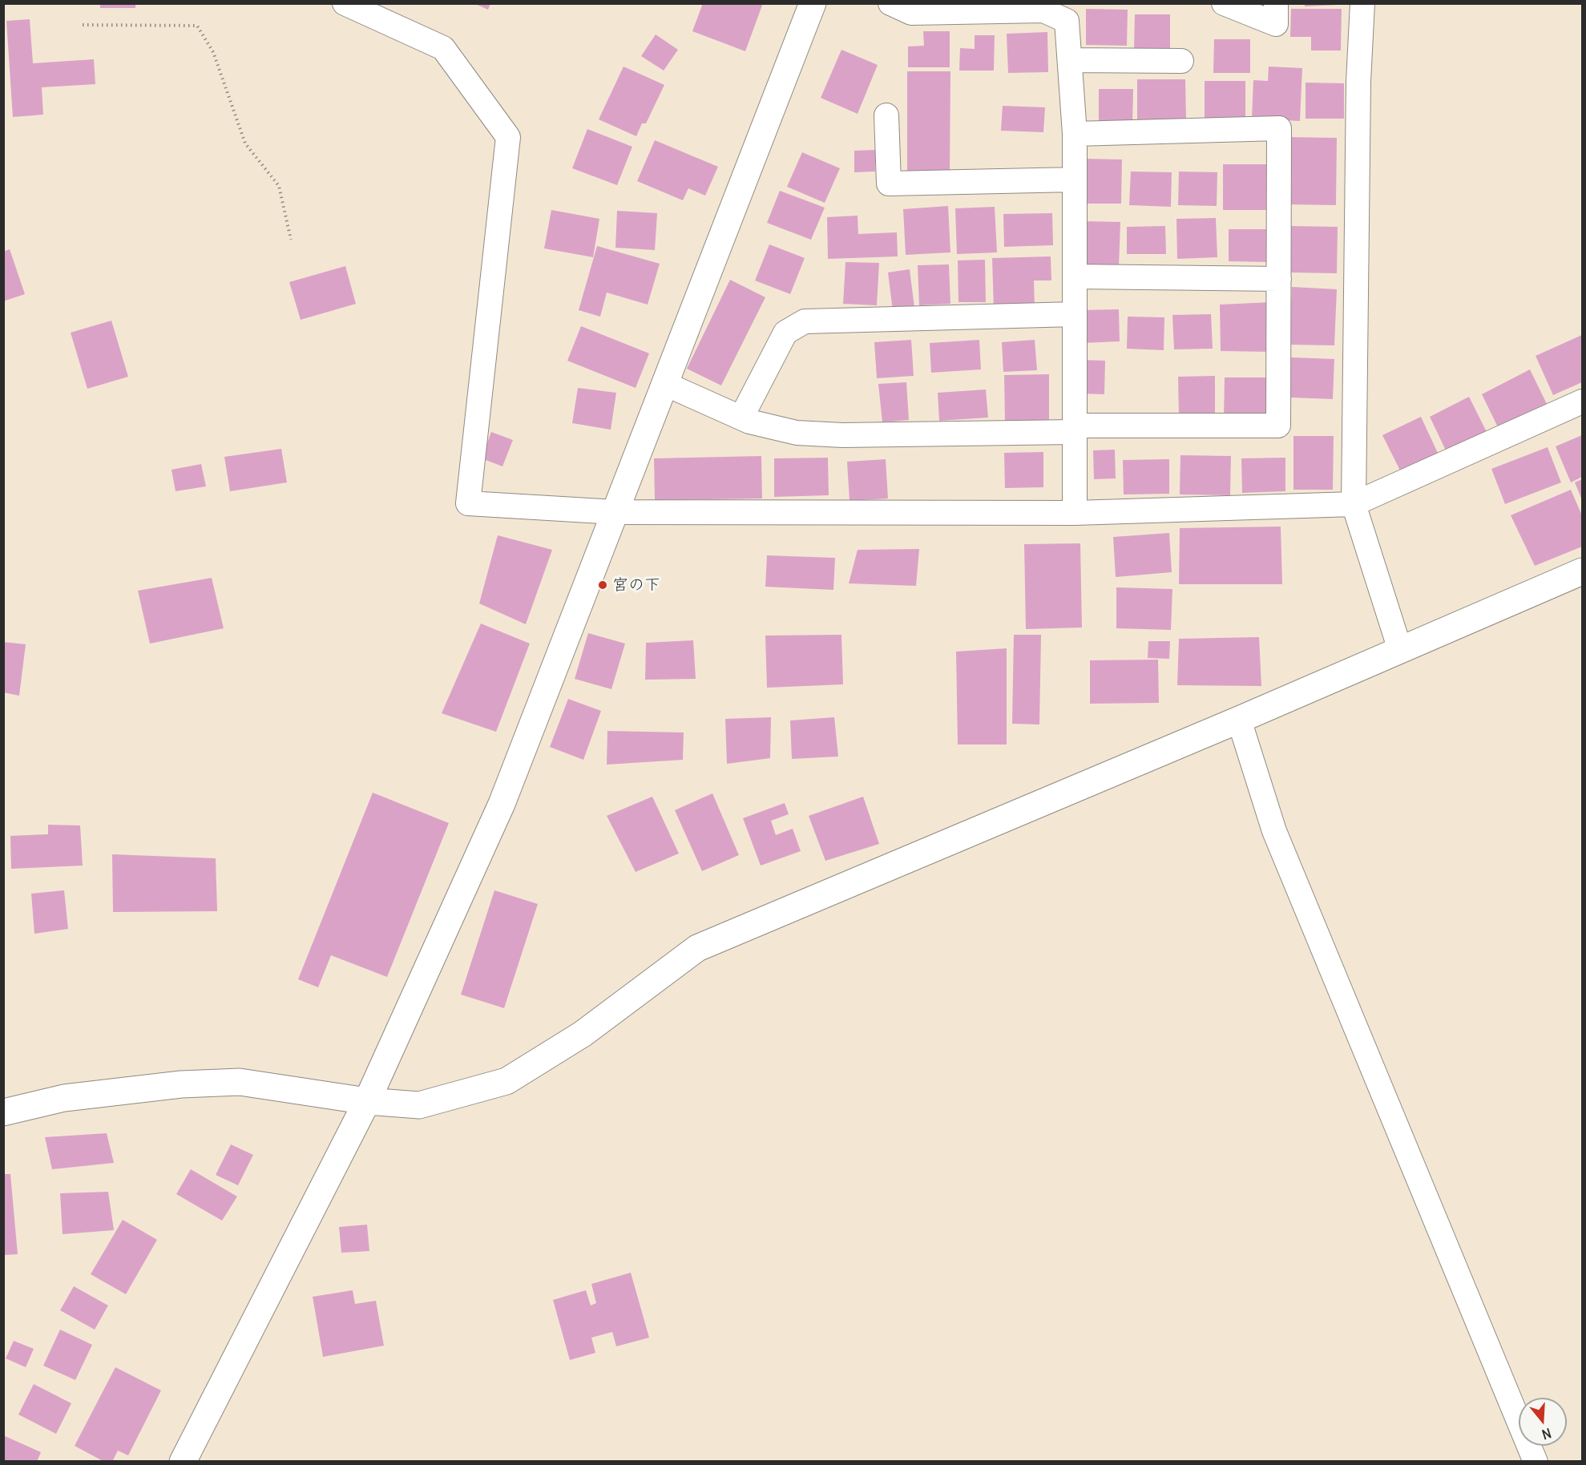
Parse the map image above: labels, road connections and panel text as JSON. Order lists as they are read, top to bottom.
{
  "places": ["宮の下"],
  "north": "bottom"
}
